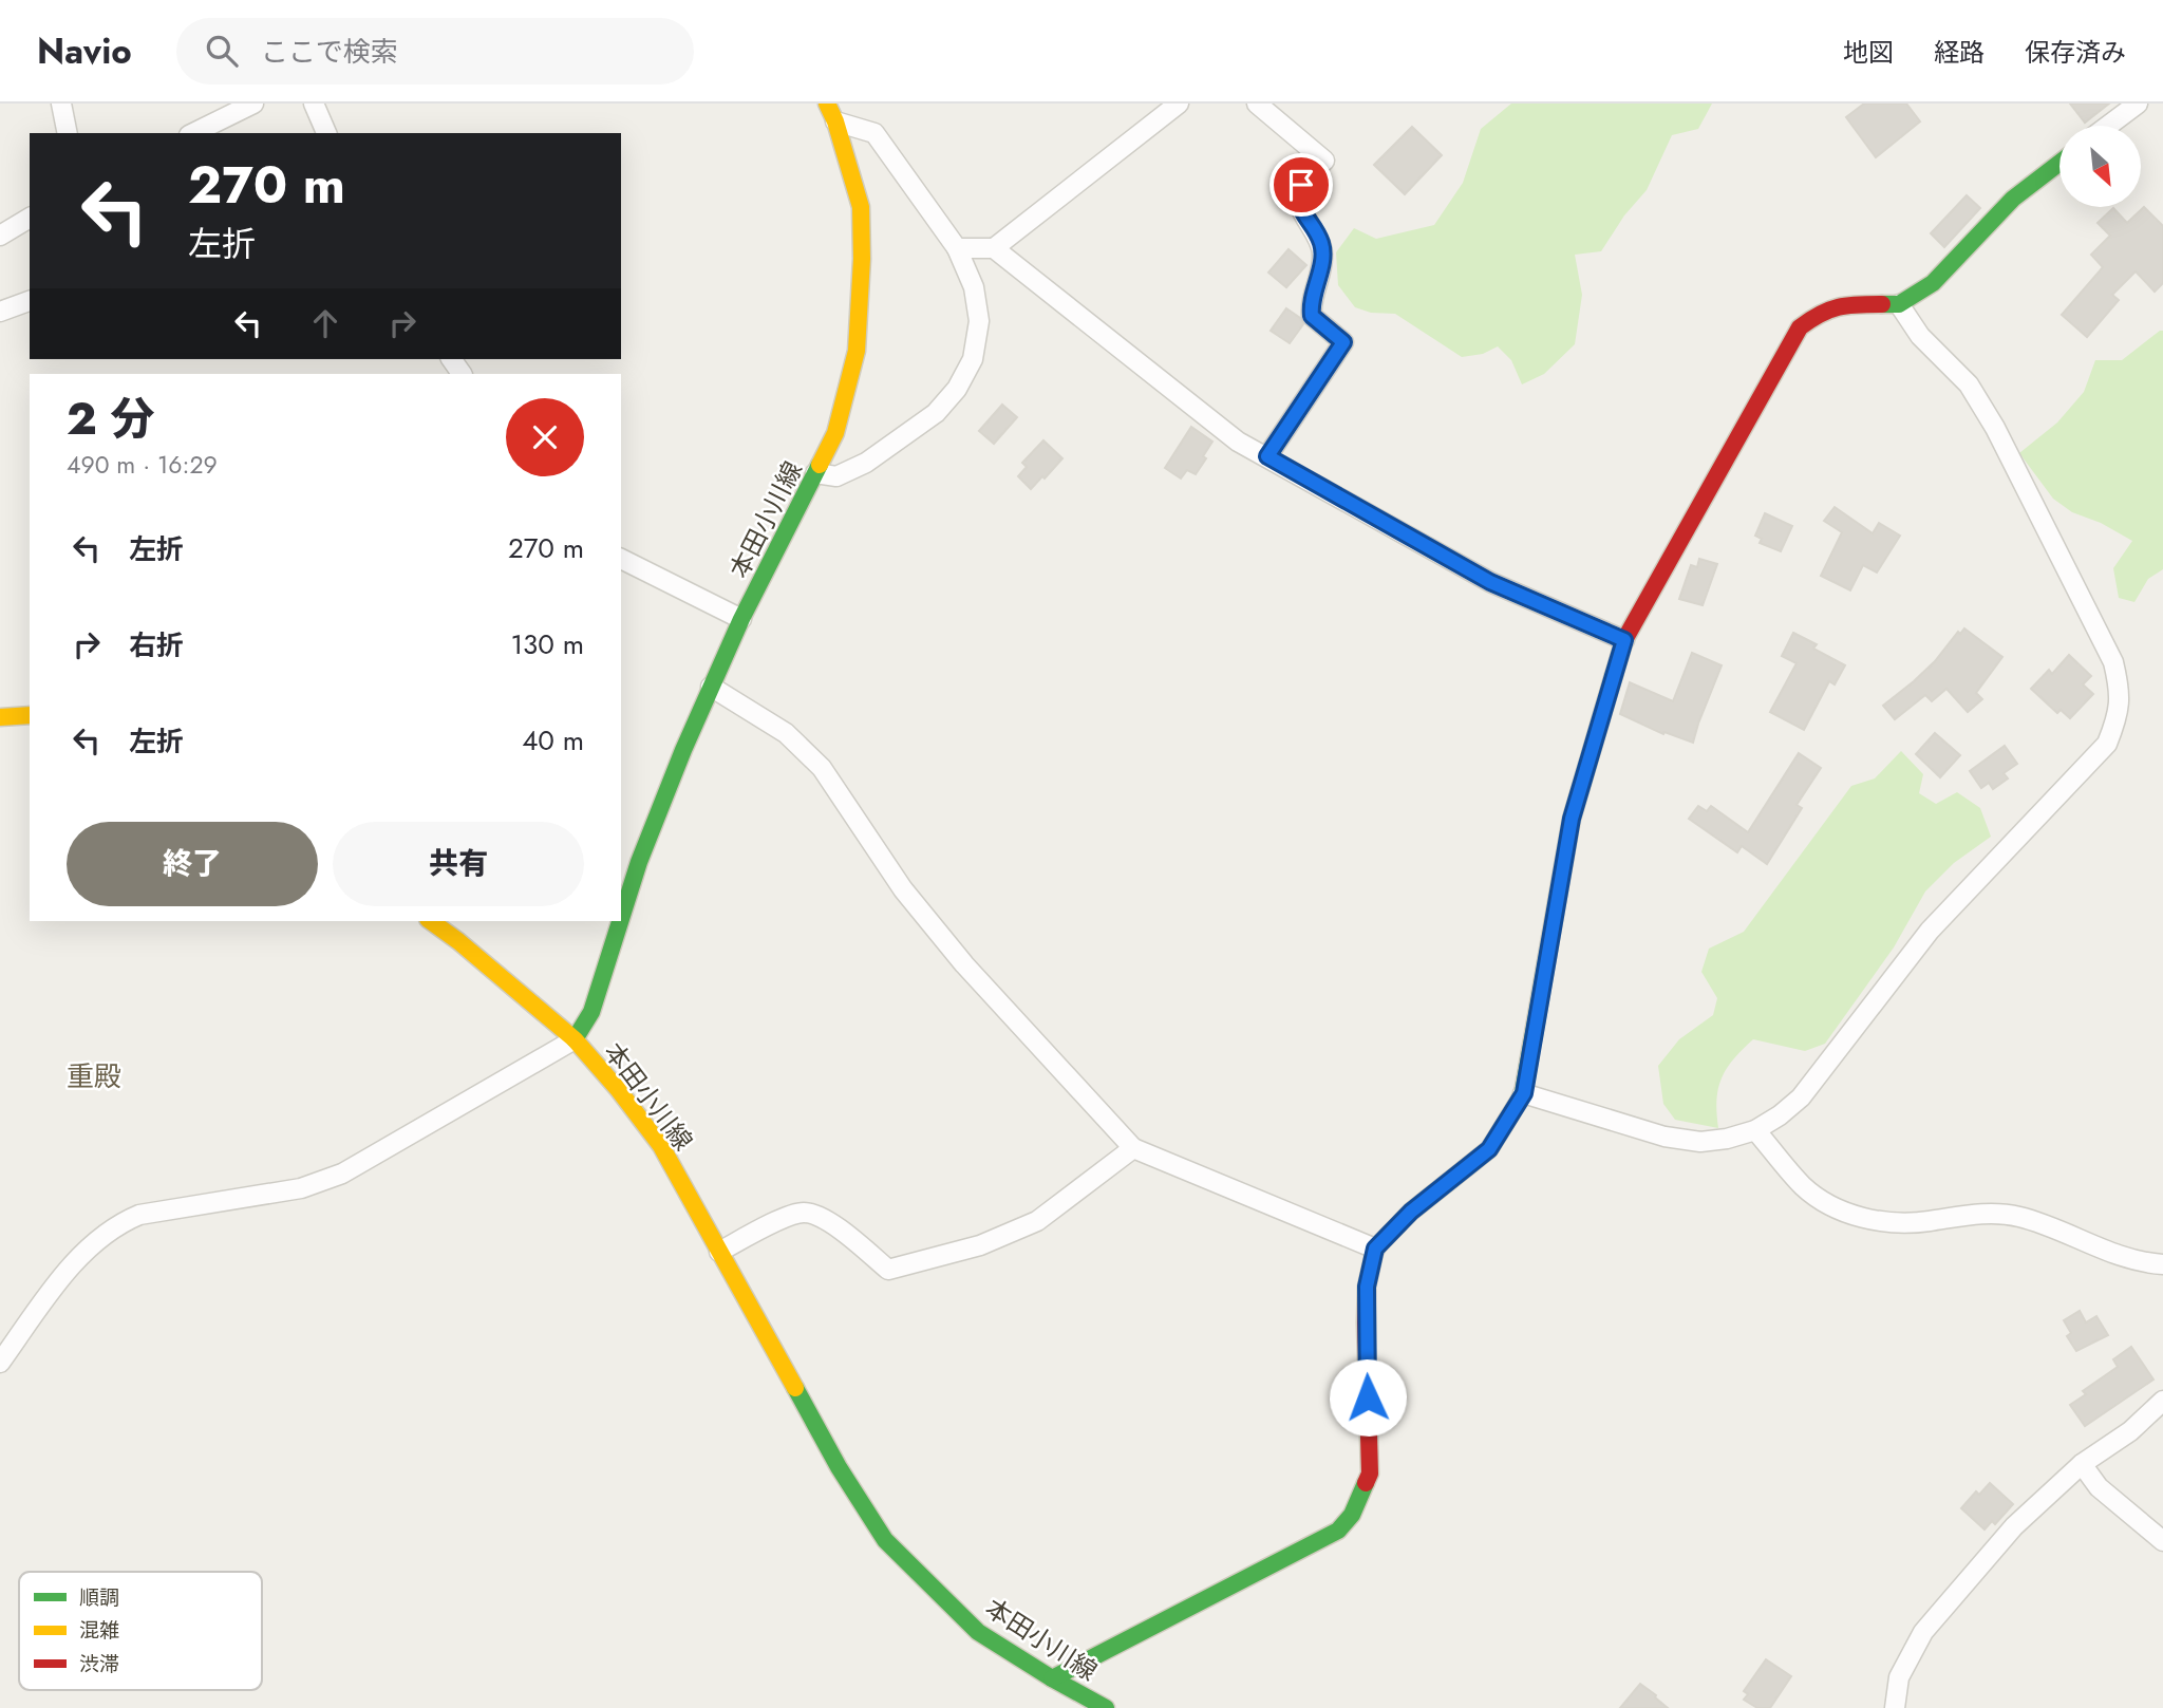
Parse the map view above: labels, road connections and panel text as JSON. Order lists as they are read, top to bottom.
{
  "streets": {
    "main road": ["本田小川線"]
  },
  "districts": ["重殿"],
  "legend": ["順調", "混雑", "渋滞"],
  "north": "bottom right",
  "page": {
    "header": "Navio",
    "search": "ここで検索",
    "nav": ["地図", "経路", "保存済み"],
    "turn": ["270 m", "左折"],
    "heading": ["2 分", "490 m · 16:29"],
    "list": [
      {
        "name": "左折",
        "value": "270 m"
      },
      {
        "name": "右折",
        "value": "130 m"
      },
      {
        "name": "左折",
        "value": "40 m"
      }
    ],
    "buttons": ["終了", "共有"]
  }
}
